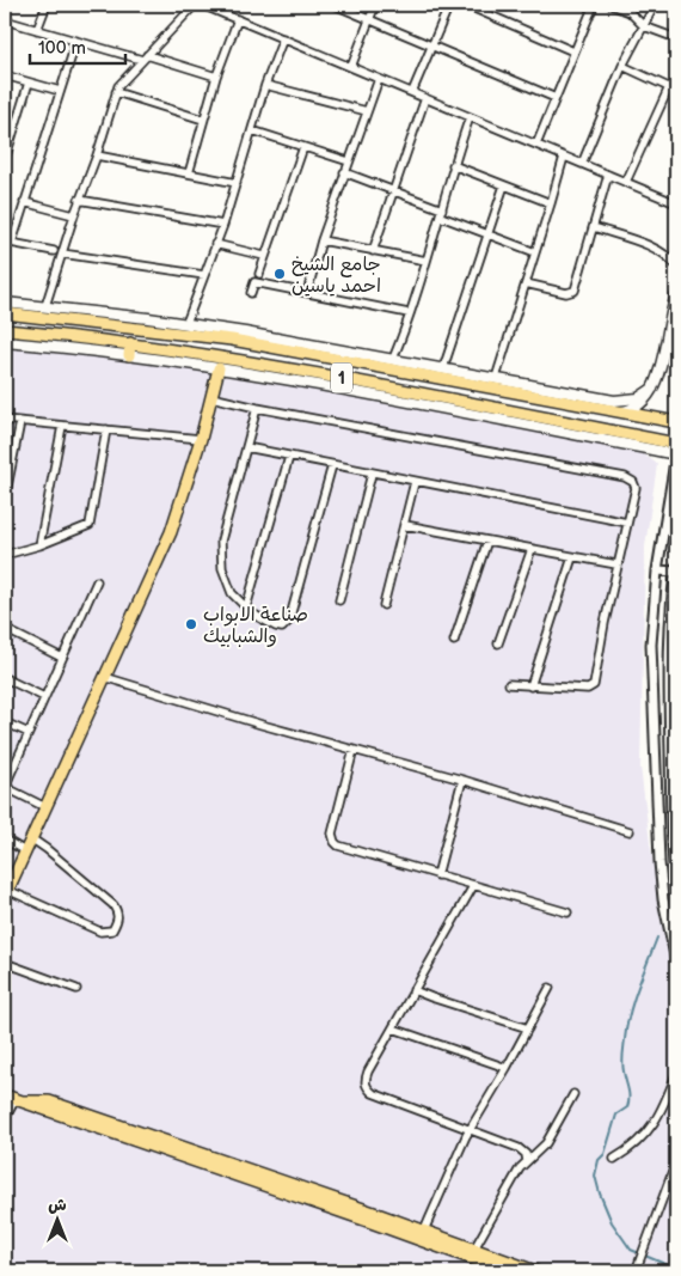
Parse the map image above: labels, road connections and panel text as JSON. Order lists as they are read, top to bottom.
{
  "streets": {
    "main road": ["1"]
  },
  "places": ["جامع الشيخ احمد ياسين", "صناعة الابواب والشبابيك"],
  "scale_bar": "100 m",
  "north": "top"
}
